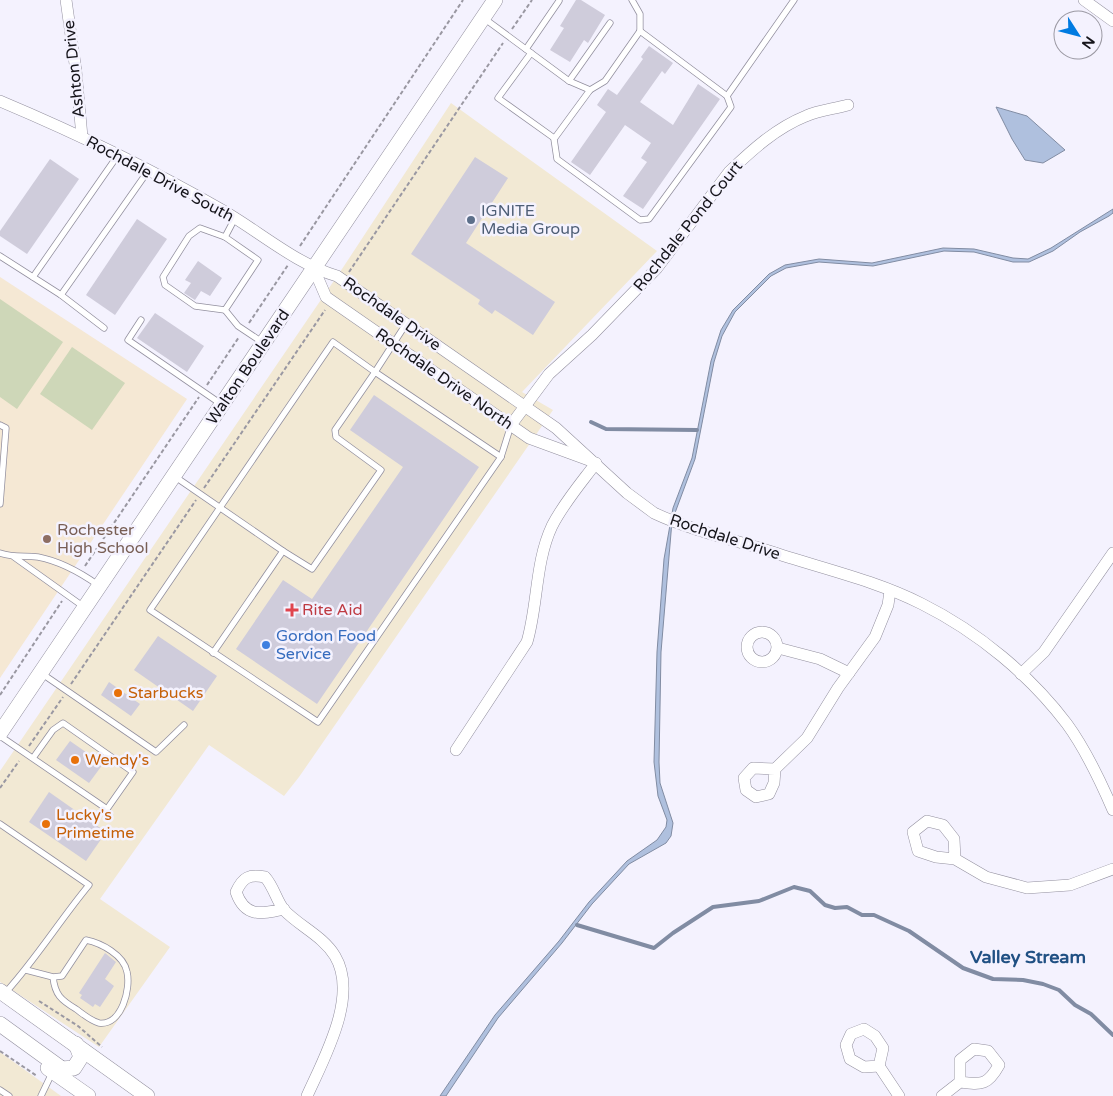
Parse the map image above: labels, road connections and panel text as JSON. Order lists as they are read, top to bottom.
{
  "streets": {
    "main road": ["Walton Boulevard"],
    "street": [
      "Ashton Drive",
      "Rochdale Drive South",
      "Rochdale Pond Court",
      "Rochdale Drive",
      "Rochdale Drive North"
    ]
  },
  "crossings": [
    ["Ashton Drive", "Rochdale Drive South"],
    ["Rochdale Drive South", "Rochdale Drive"],
    ["Rochdale Drive South", "Walton Boulevard"],
    ["Rochdale Drive South", "Rochdale Drive North"],
    ["Rochdale Pond Court", "Rochdale Drive"],
    ["Rochdale Pond Court", "Rochdale Drive North"],
    ["Rochdale Drive", "Walton Boulevard"],
    ["Rochdale Drive", "Rochdale Drive North"],
    ["Walton Boulevard", "Rochdale Drive North"]
  ],
  "districts": ["Valley Stream"],
  "places": {
    "other": [
      "IGNITE Media Group",
      "Rochester High School",
      "Gordon Food Service",
      "Starbucks",
      "Wendy's",
      "Lucky's Primetime"
    ],
    "health": ["Rite Aid"]
  },
  "north": "bottom right"
}
